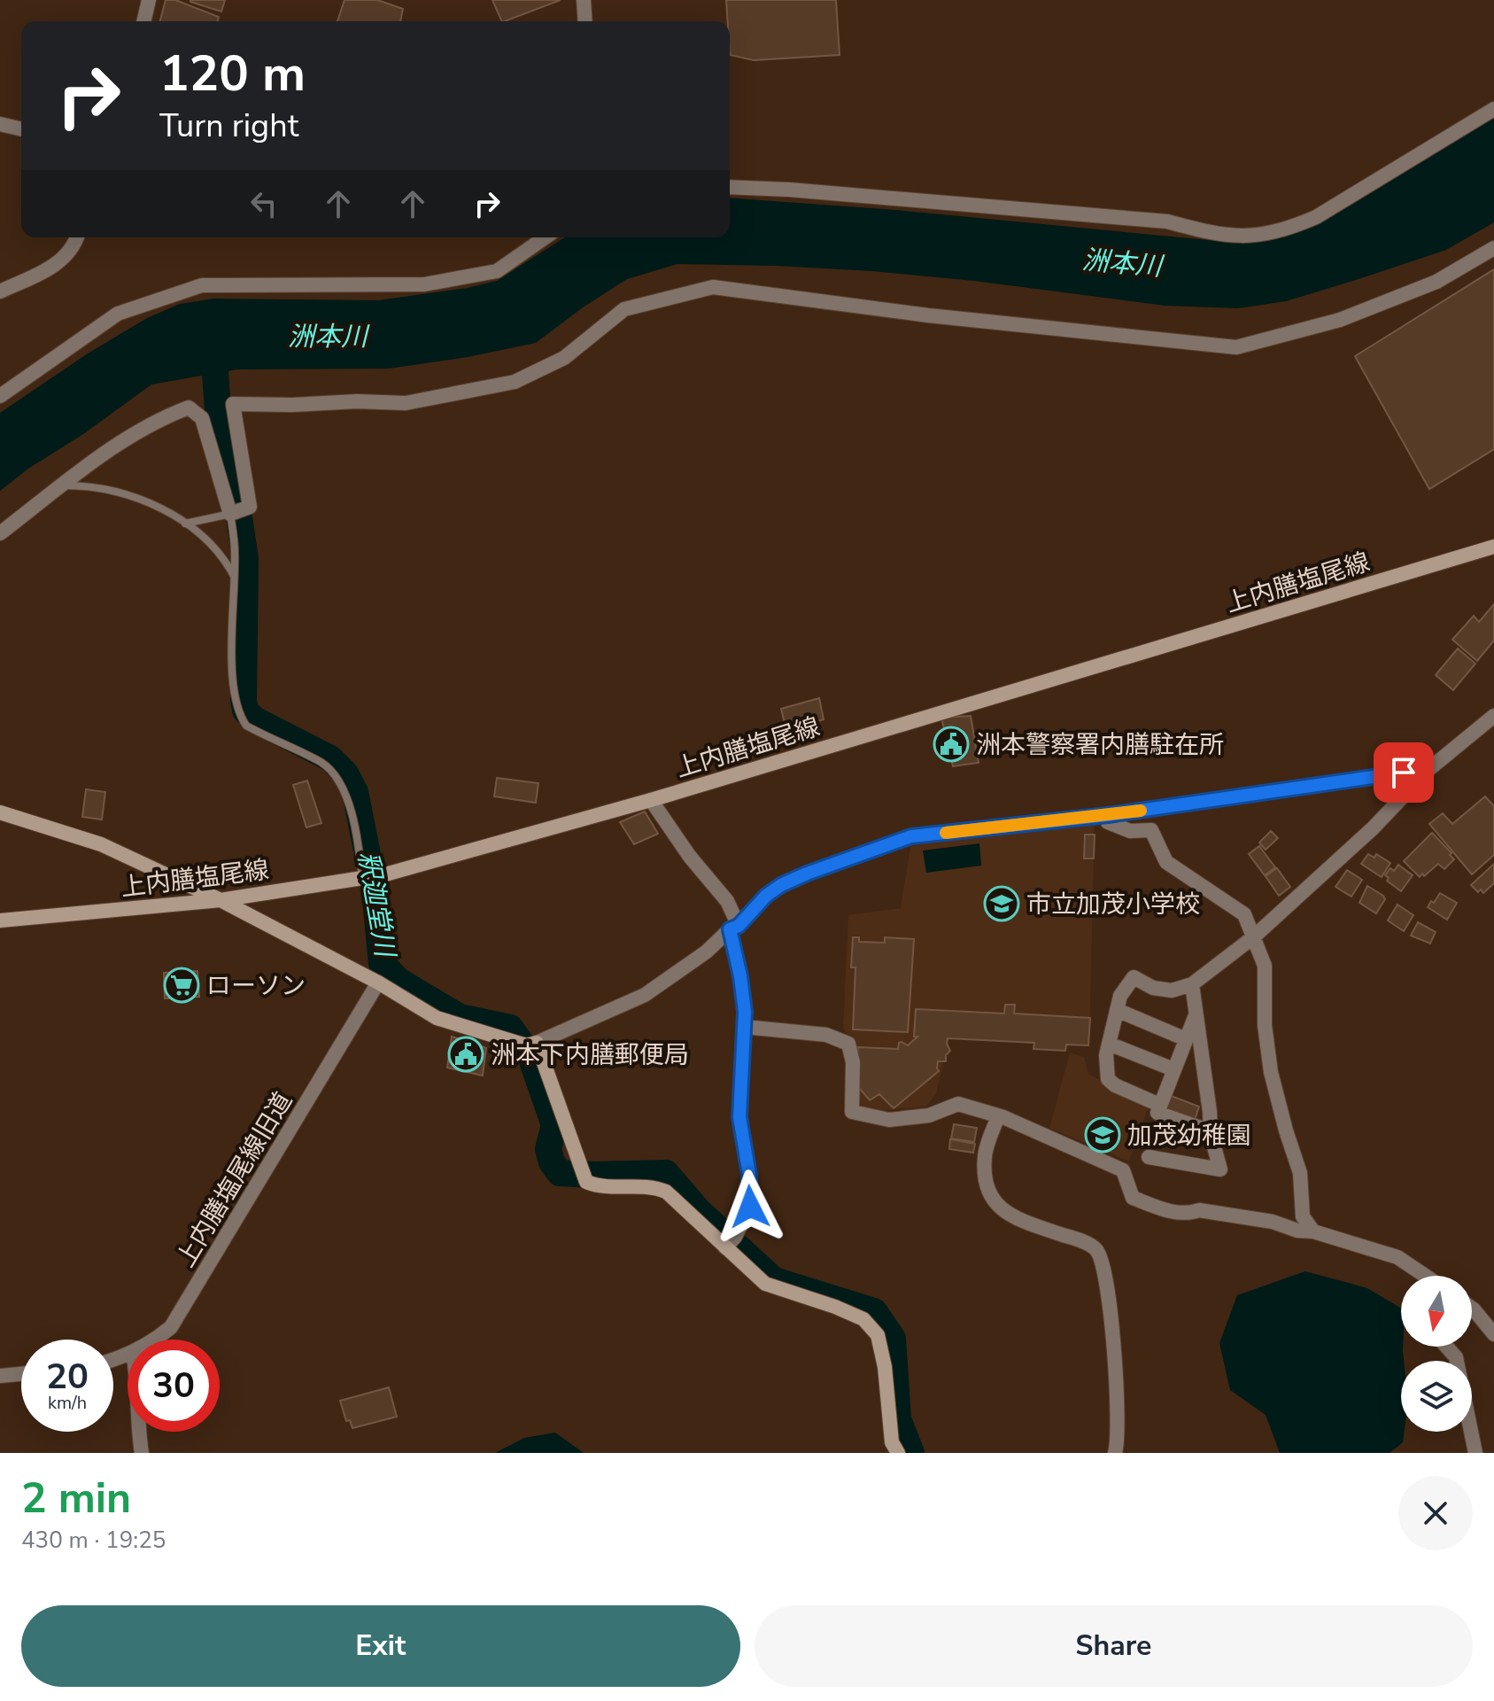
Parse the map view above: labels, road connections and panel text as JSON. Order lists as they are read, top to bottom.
{
  "streets": {
    "main road": ["上内膳塩尾線"],
    "street": ["上内膳塩尾線旧道"]
  },
  "water": ["洲本川", "釈迦堂川"],
  "places": {
    "public building": ["洲本警察署内膳駐在所", "洲本下内膳郵便局"],
    "school or university": ["市立加茂小学校", "加茂幼稚園"],
    "supermarket": ["ローソン"]
  },
  "north": "bottom",
  "page": {
    "turn": ["120 m", "Turn right"],
    "speed": "20 km/h",
    "limit": "30",
    "heading": ["2 min", "430 m · 19:25"],
    "buttons": ["Exit", "Share"]
  }
}
